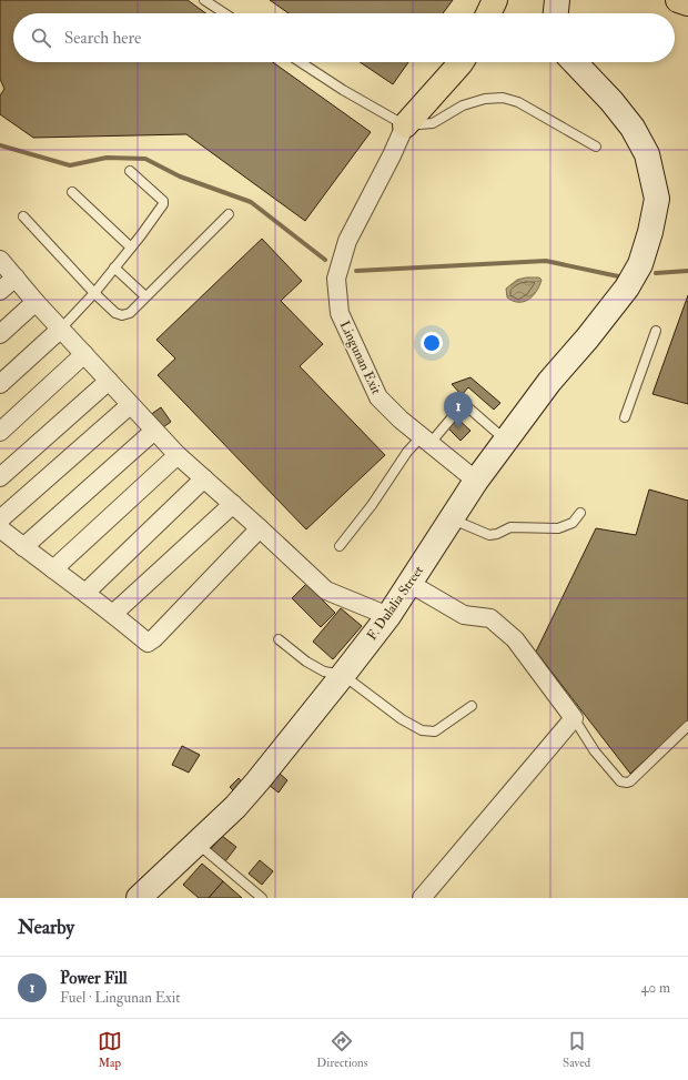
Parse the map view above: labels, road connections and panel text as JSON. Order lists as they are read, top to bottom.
{
  "streets": {
    "street": ["Lingunan Exit", "F. Dulalia Street"]
  },
  "crossings": [
    ["Lingunan Exit", "F. Dulalia Street"]
  ],
  "page": {
    "search": "Search here",
    "pins": "1",
    "heading": "Nearby",
    "list": [
      {
        "mark": "1",
        "name": "Power Fill",
        "note": "Fuel · Lingunan Exit",
        "value": "40 m"
      }
    ],
    "nav": ["Map", "Directions", "Saved"]
  }
}
